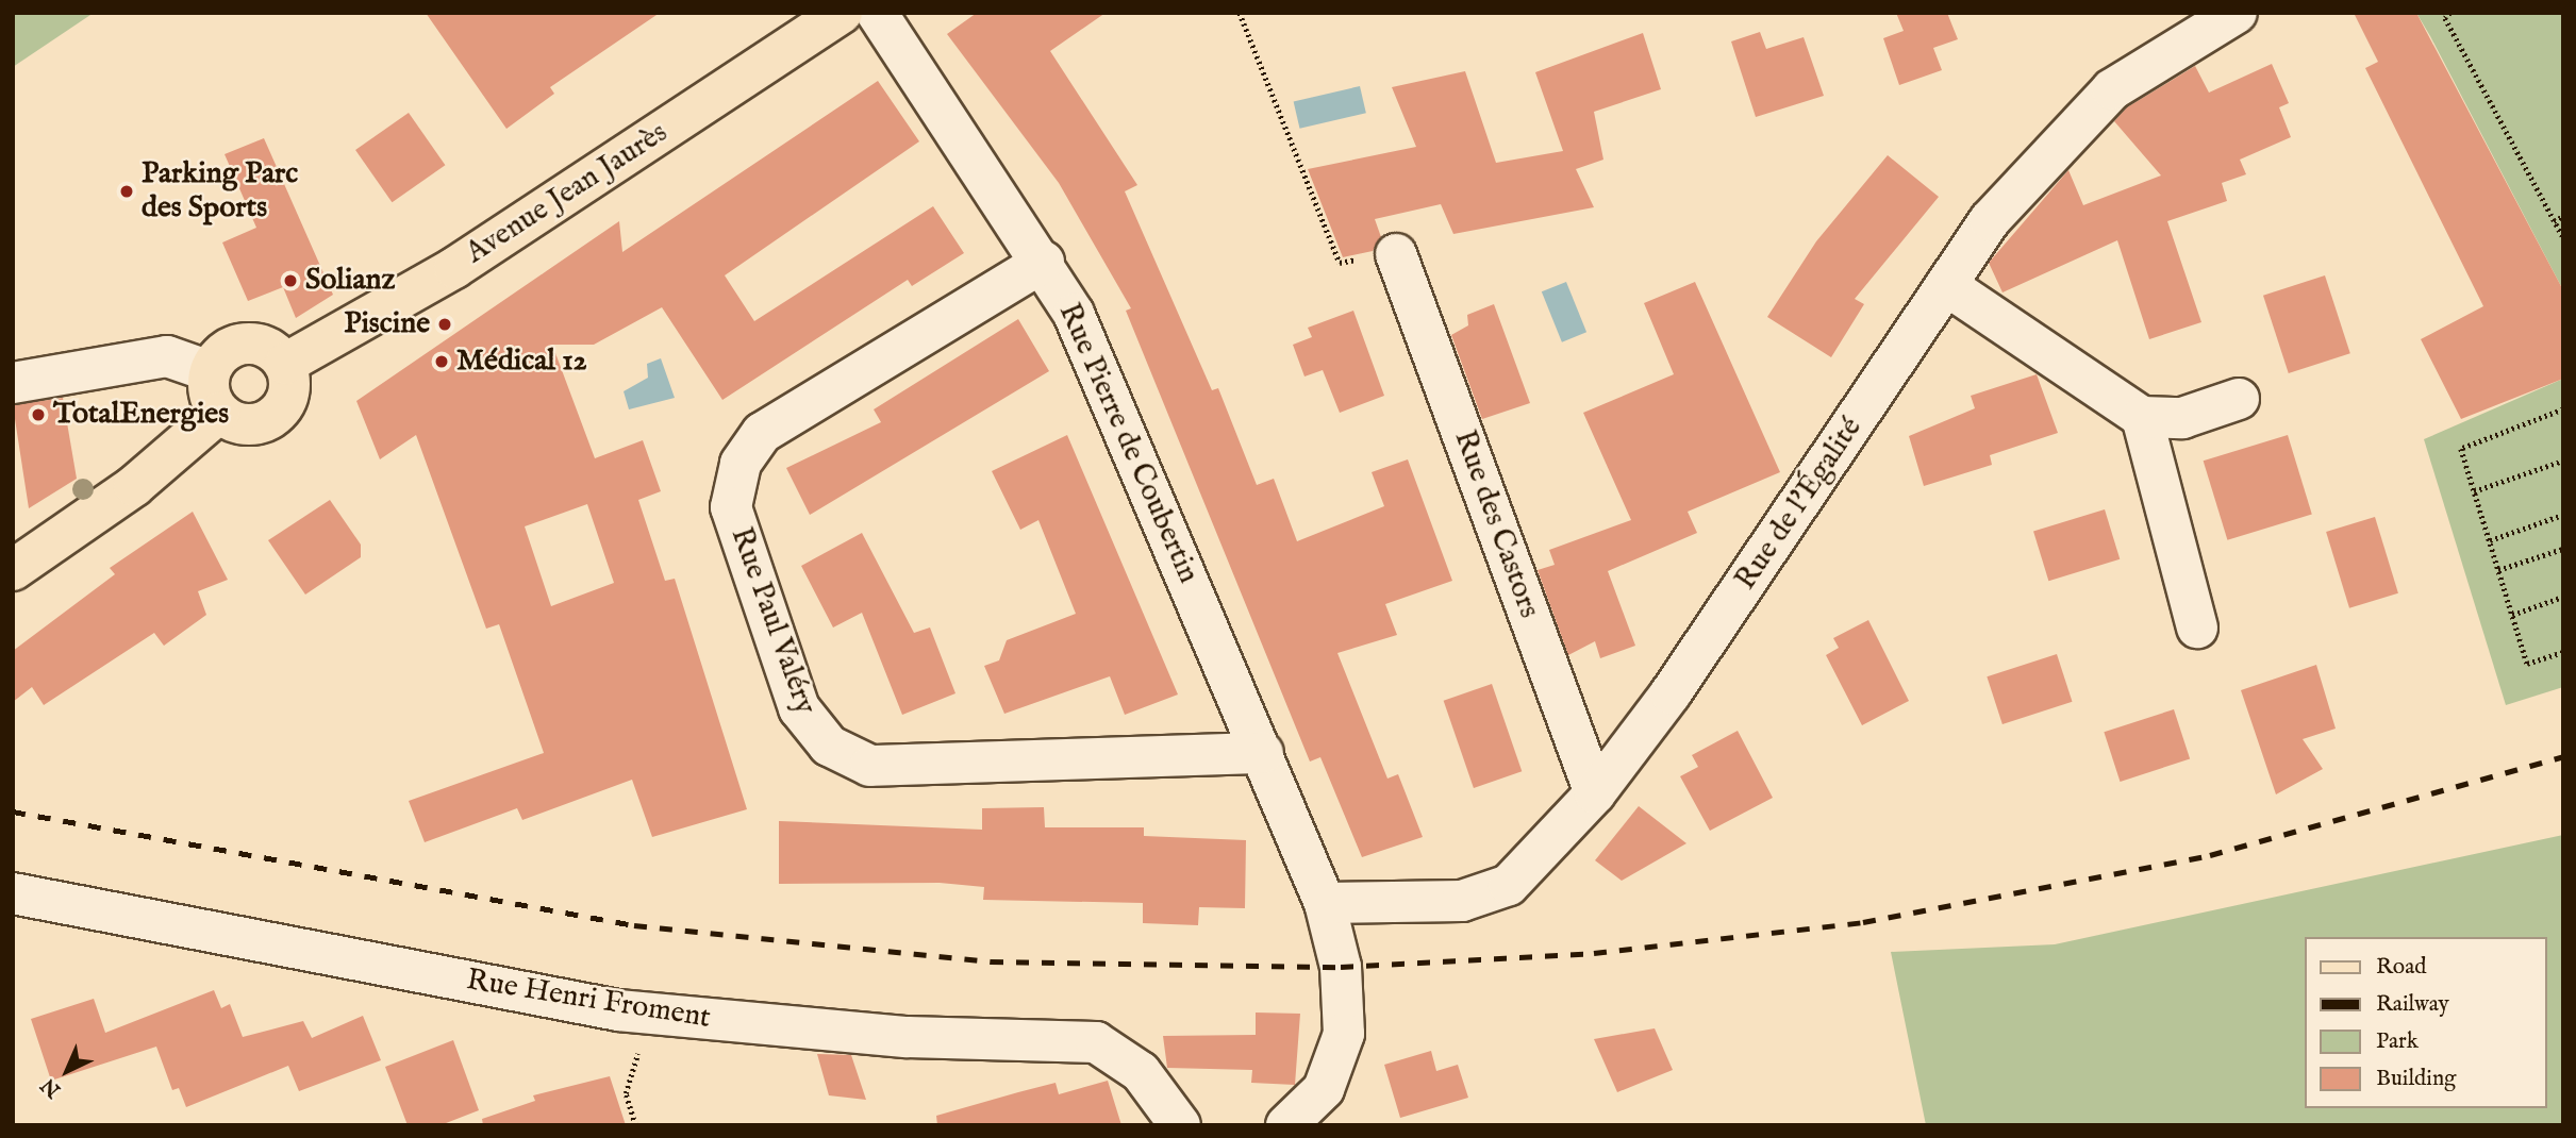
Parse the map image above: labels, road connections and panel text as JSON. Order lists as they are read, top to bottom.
{
  "streets": {
    "main road": ["Avenue Jean Jaurès"],
    "street": [
      "Rue Pierre de Coubertin",
      "Rue de l'Égalité",
      "Rue des Castors",
      "Rue Paul Valéry",
      "Rue Henri Froment"
    ]
  },
  "crossings": [
    ["Rue Pierre de Coubertin", "Rue de l'Égalité"],
    ["Rue Pierre de Coubertin", "Rue Paul Valéry"],
    ["Rue de l'Égalité", "Rue des Castors"]
  ],
  "places": [
    "Parking Parc des Sports",
    "Solianz",
    "Piscine",
    "Médical 12",
    "TotalEnergies"
  ],
  "legend": [
    "Road",
    "Railway",
    "Park",
    "Building"
  ],
  "north": "bottom left"
}
